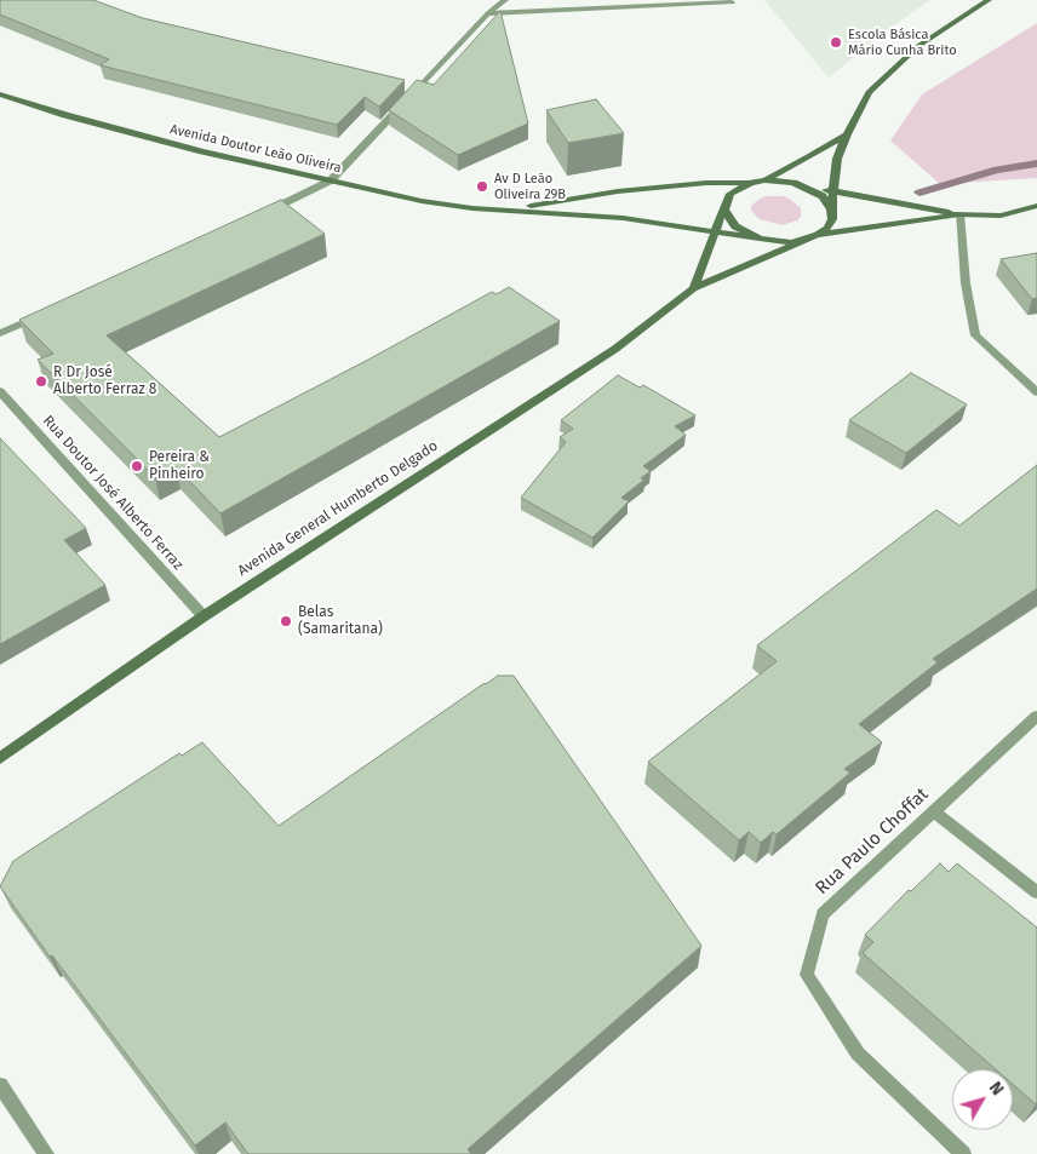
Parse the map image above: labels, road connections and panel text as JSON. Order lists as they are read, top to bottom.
{
  "streets": {
    "main road": ["Avenida Doutor Leão Oliveira", "Avenida General Humberto Delgado"],
    "street": ["Rua Doutor José Alberto Ferraz", "Rua Paulo Choffat"]
  },
  "crossings": [
    ["Avenida Doutor Leão Oliveira", "Avenida General Humberto Delgado"],
    ["Rua Doutor José Alberto Ferraz", "Avenida General Humberto Delgado"]
  ],
  "places": [
    "Escola Básica Mário Cunha Brito",
    "Av D Leão Oliveira 29B",
    "R Dr José Alberto Ferraz 8",
    "Pereira & Pinheiro",
    "Belas (Samaritana)"
  ],
  "north": "top right"
}
